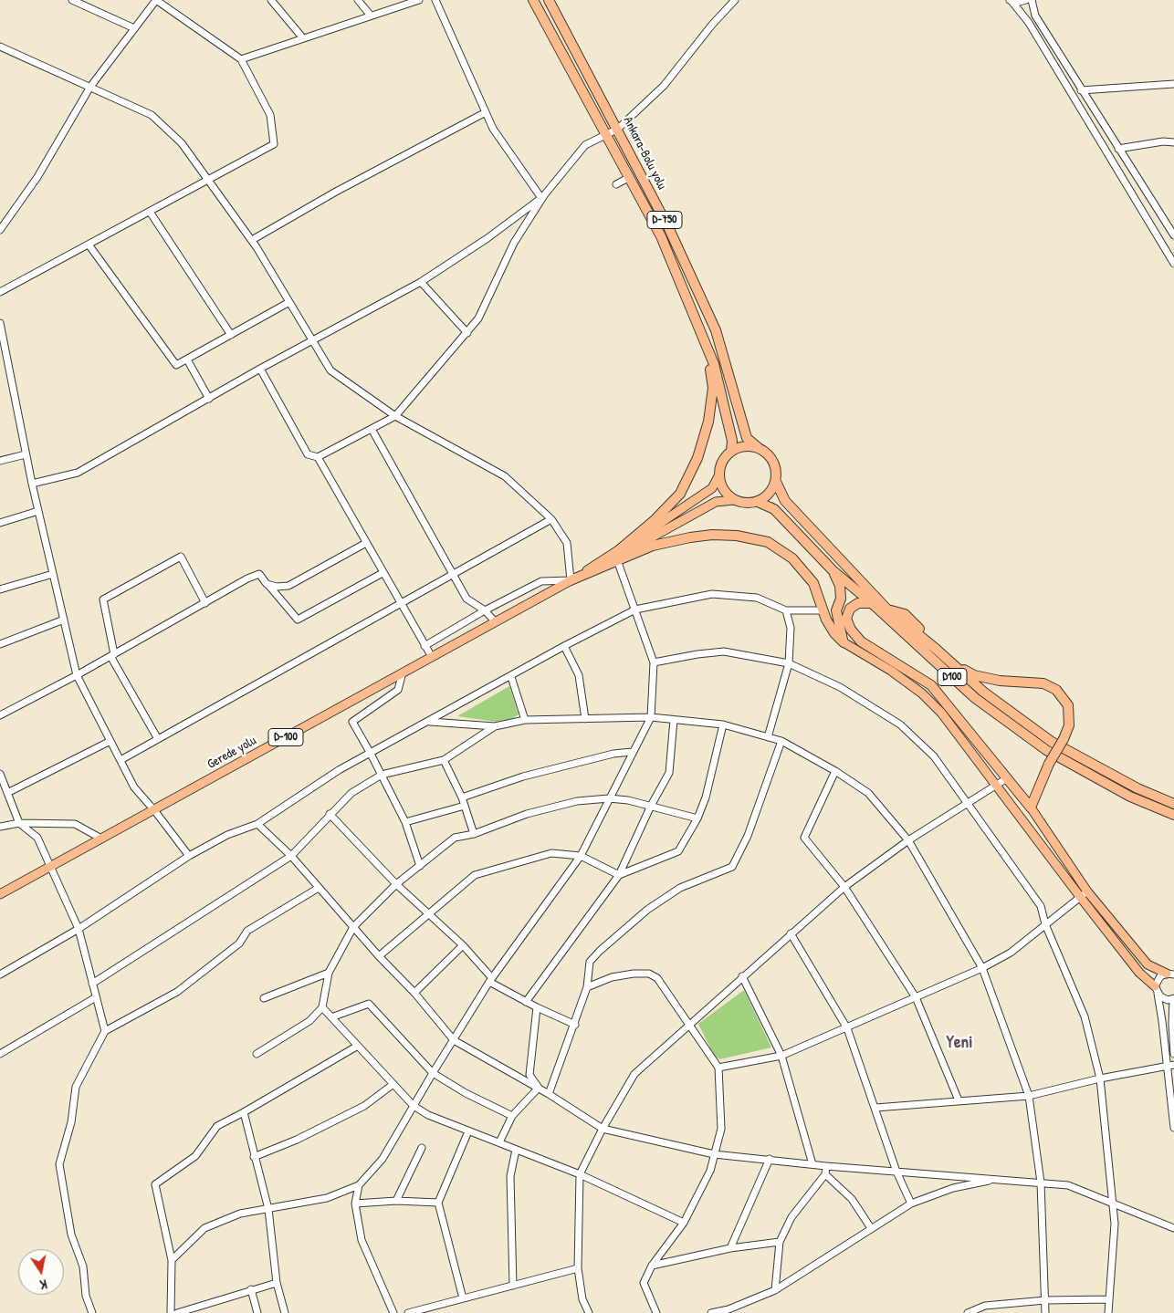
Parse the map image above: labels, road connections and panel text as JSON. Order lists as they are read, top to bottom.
{
  "streets": {
    "highway": ["Ankara-Bolu yolu", "D-750", "D100"],
    "main road": ["D-100", "Gerede yolu"]
  },
  "crossings": [
    ["Ankara-Bolu yolu", "D100"]
  ],
  "districts": ["Yeni"],
  "north": "bottom"
}
